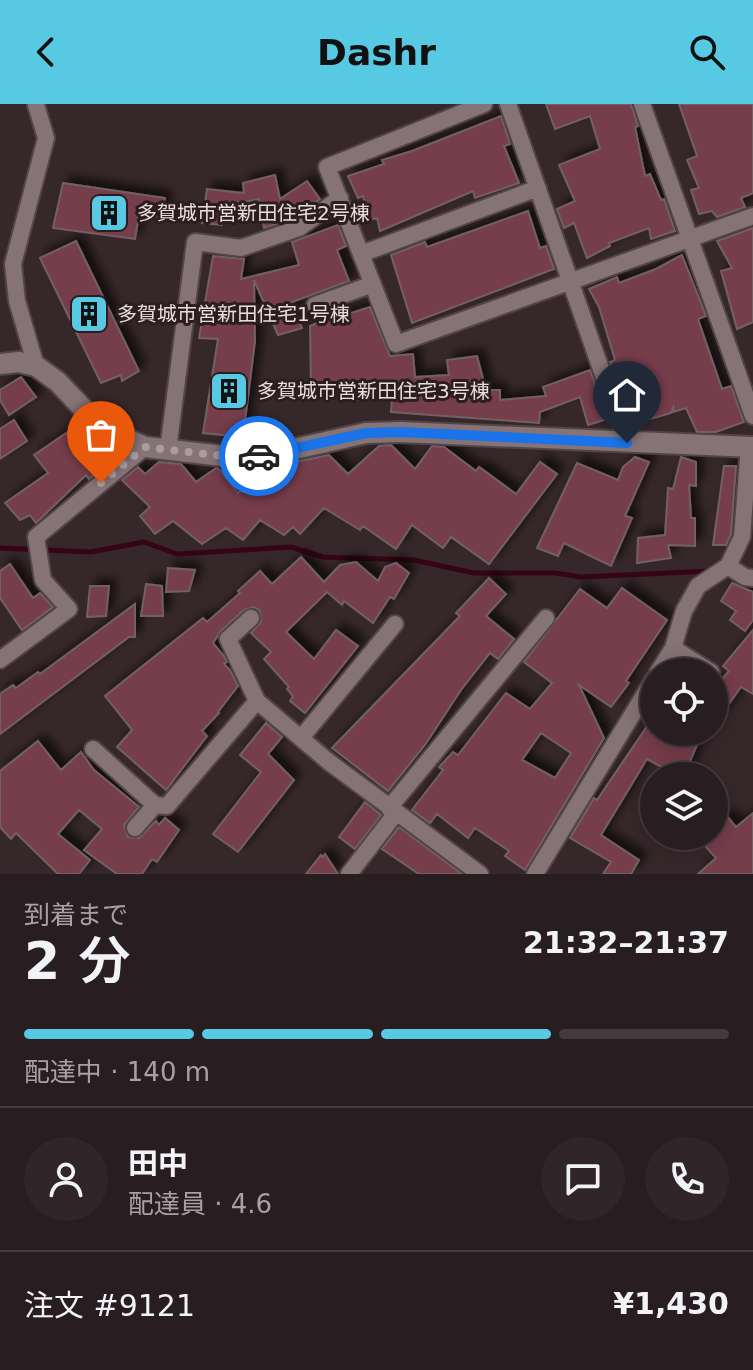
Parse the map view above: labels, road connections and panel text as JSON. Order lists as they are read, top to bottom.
{
  "places": {
    "building": ["多賀城市営新田住宅2号棟", "多賀城市営新田住宅1号棟", "多賀城市営新田住宅3号棟"]
  },
  "page": {
    "header": "Dashr",
    "heading": ["2 分", "到着まで", "21:32–21:37"],
    "panel": [
      "田中",
      "配達員 · 4.6",
      "注文 #9121",
      "¥1,430"
    ],
    "bar": "配達中 · 140 m"
  }
}
